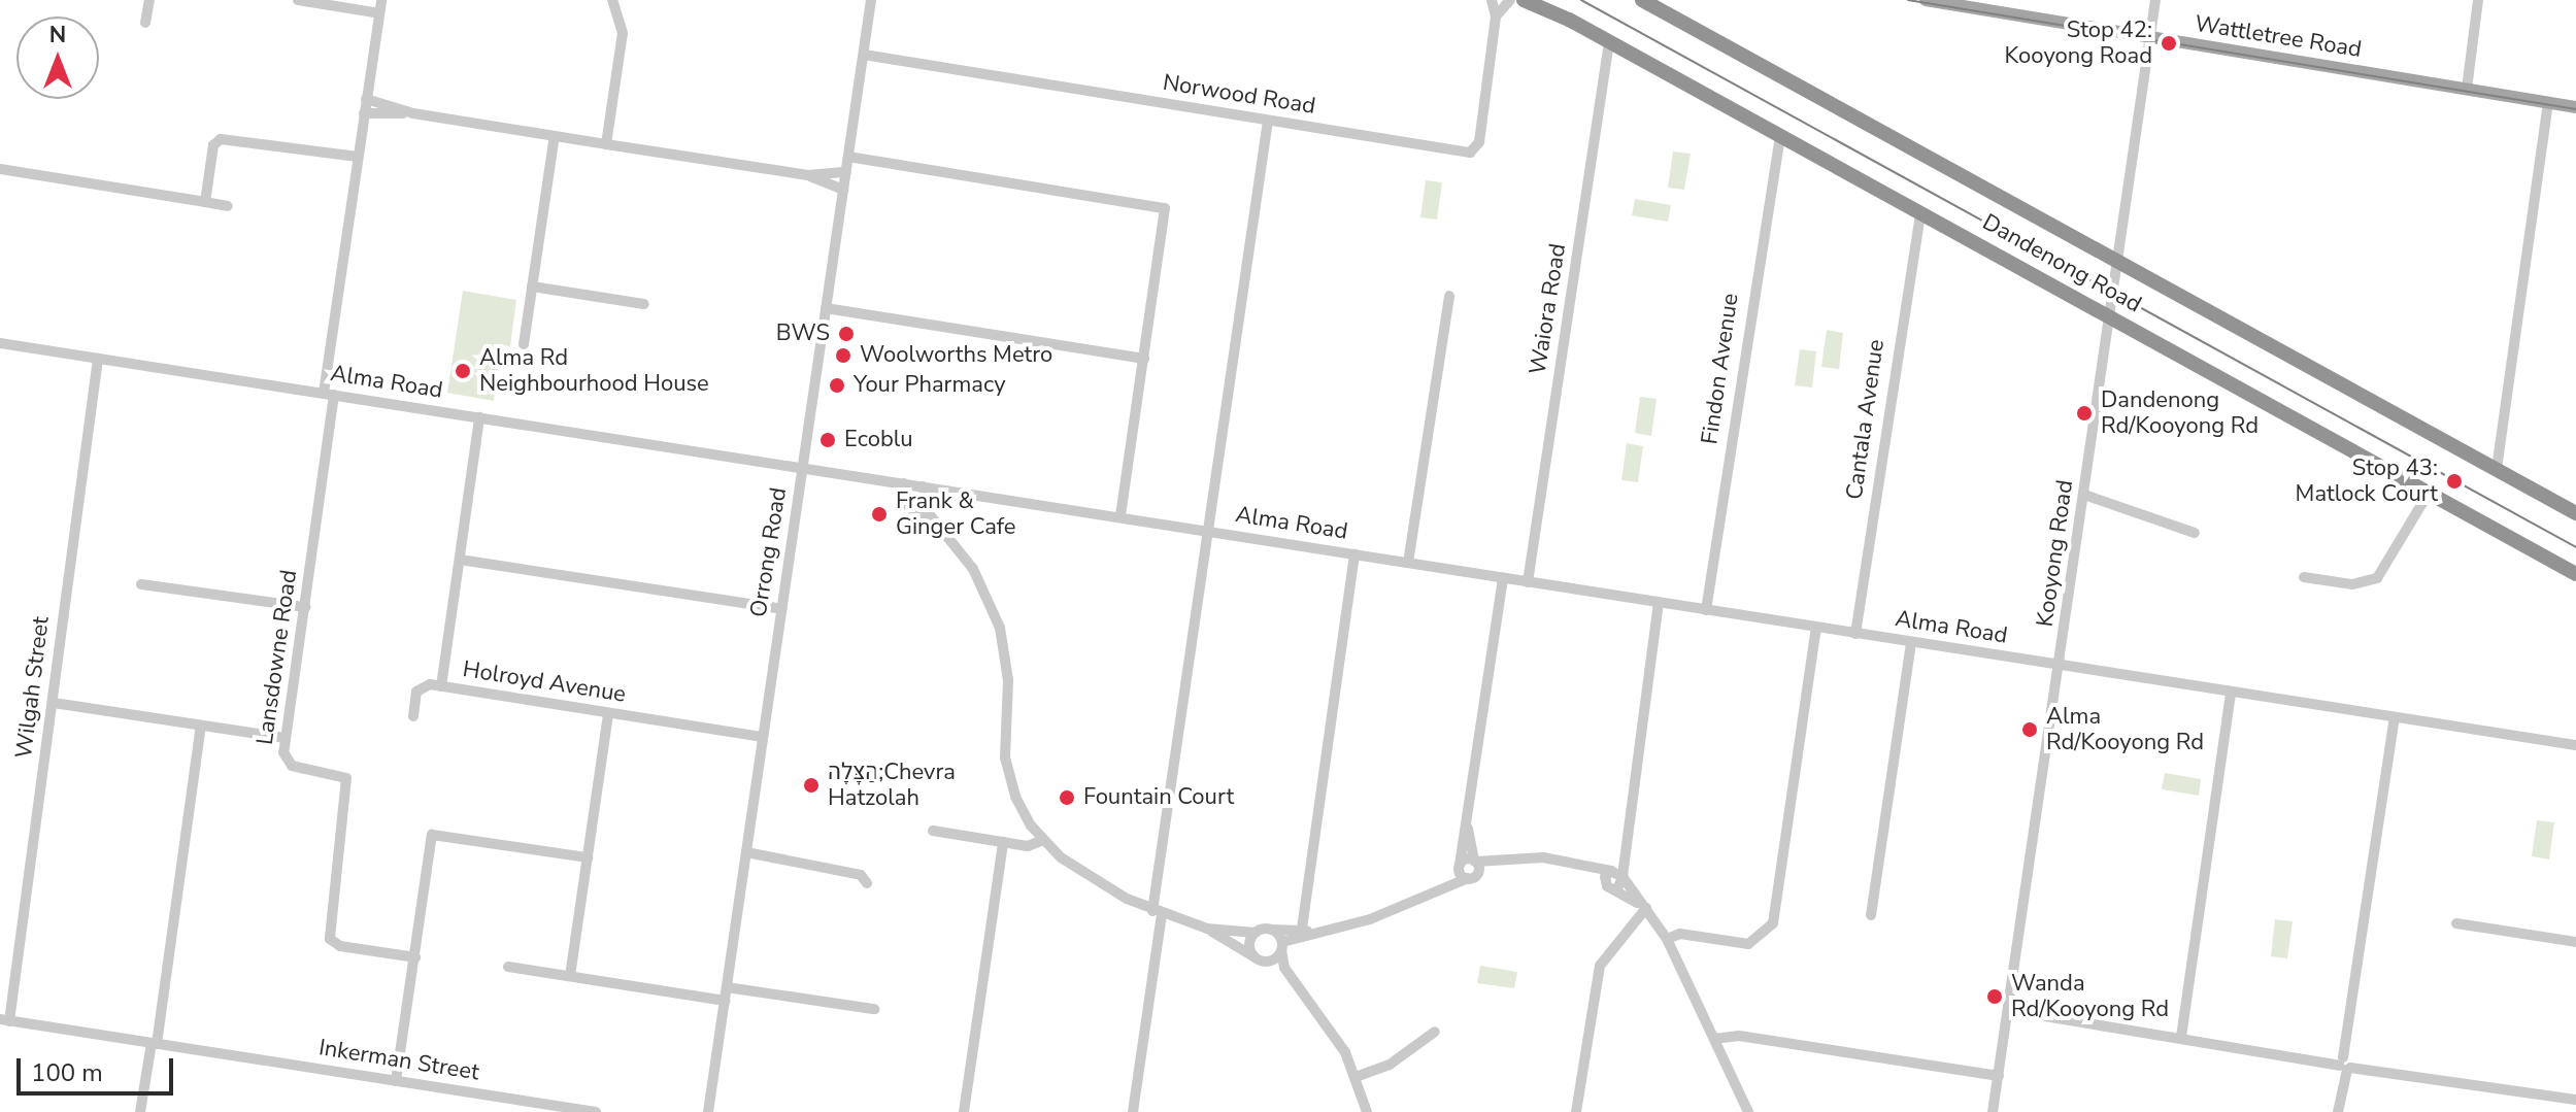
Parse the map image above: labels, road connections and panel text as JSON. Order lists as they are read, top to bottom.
{
  "streets": {
    "highway": ["Dandenong Road"],
    "main road": ["Wattletree Road"],
    "street": [
      "Norwood Road",
      "Waiora Road",
      "Findon Avenue",
      "Alma Road",
      "Cantala Avenue",
      "Orrong Road",
      "Kooyong Road",
      "Lansdowne Road",
      "Holroyd Avenue",
      "Wilgah Street",
      "Inkerman Street"
    ]
  },
  "crossings": [
    ["Wattletree Road", "Kooyong Road"],
    ["Norwood Road", "Orrong Road"],
    ["Dandenong Road", "Waiora Road"],
    ["Dandenong Road", "Findon Avenue"],
    ["Dandenong Road", "Cantala Avenue"],
    ["Dandenong Road", "Kooyong Road"],
    ["Waiora Road", "Alma Road"],
    ["Findon Avenue", "Alma Road"],
    ["Alma Road", "Cantala Avenue"],
    ["Alma Road", "Orrong Road"],
    ["Alma Road", "Kooyong Road"],
    ["Alma Road", "Lansdowne Road"],
    ["Alma Road", "Holroyd Avenue"],
    ["Alma Road", "Wilgah Street"],
    ["Orrong Road", "Holroyd Avenue"],
    ["Wilgah Street", "Inkerman Street"]
  ],
  "places": [
    "Stop 42: Kooyong Road",
    "BWS",
    "Woolworths Metro",
    "Alma Rd Neighbourhood House",
    "Your Pharmacy",
    "Dandenong Rd/Kooyong Rd",
    "Ecoblu",
    "Stop 43: Matlock Court",
    "Frank & Ginger Cafe",
    "Alma Rd/Kooyong Rd",
    "הַצָּלָה;Chevra Hatzolah",
    "Fountain Court",
    "Wanda Rd/Kooyong Rd"
  ],
  "scale_bar": "100 m",
  "north": "top"
}
